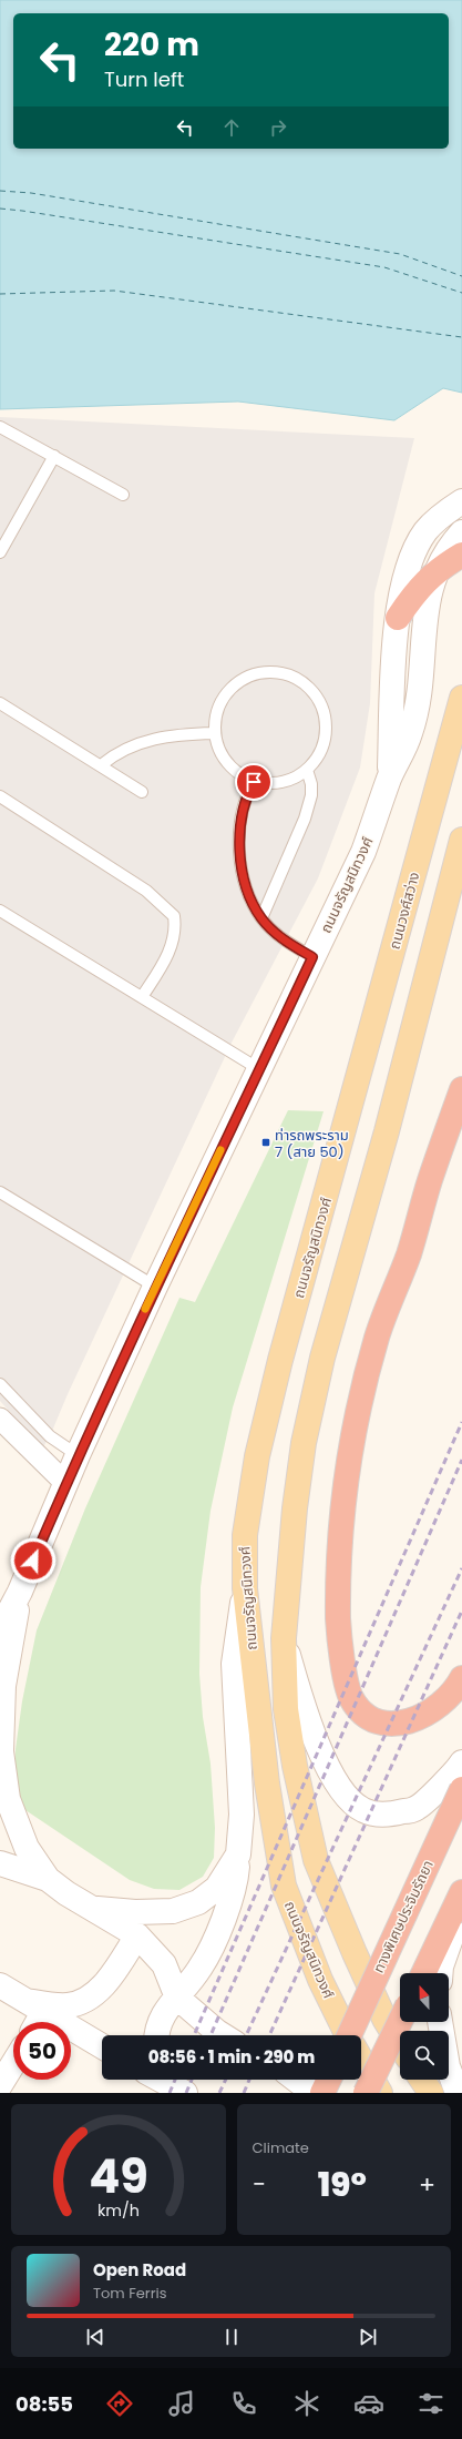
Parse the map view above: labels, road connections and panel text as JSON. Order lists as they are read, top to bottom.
{
  "streets": {
    "highway": ["ทางพิเศษประจิมรัถยา"],
    "main road": ["ถนนจรัญสนิทวงศ์", "ถนนวงศ์สว่าง"]
  },
  "crossings": [
    ["ถนนจรัญสนิทวงศ์", "ถนนวงศ์สว่าง"]
  ],
  "places": {
    "transit": ["ท่ารถพระราม 7 (สาย 50)"]
  },
  "north": "top",
  "page": {
    "turn": ["220 m", "Turn left"],
    "limit": "50",
    "trip": "08:56 · 1 min · 290 m",
    "tile": "Climate",
    "heat": ["−", "19°", "+"],
    "song": ["Open Road", "Tom Ferris"],
    "tabs": "08:55",
    "gauge": ["49", "km/h"]
  }
}
